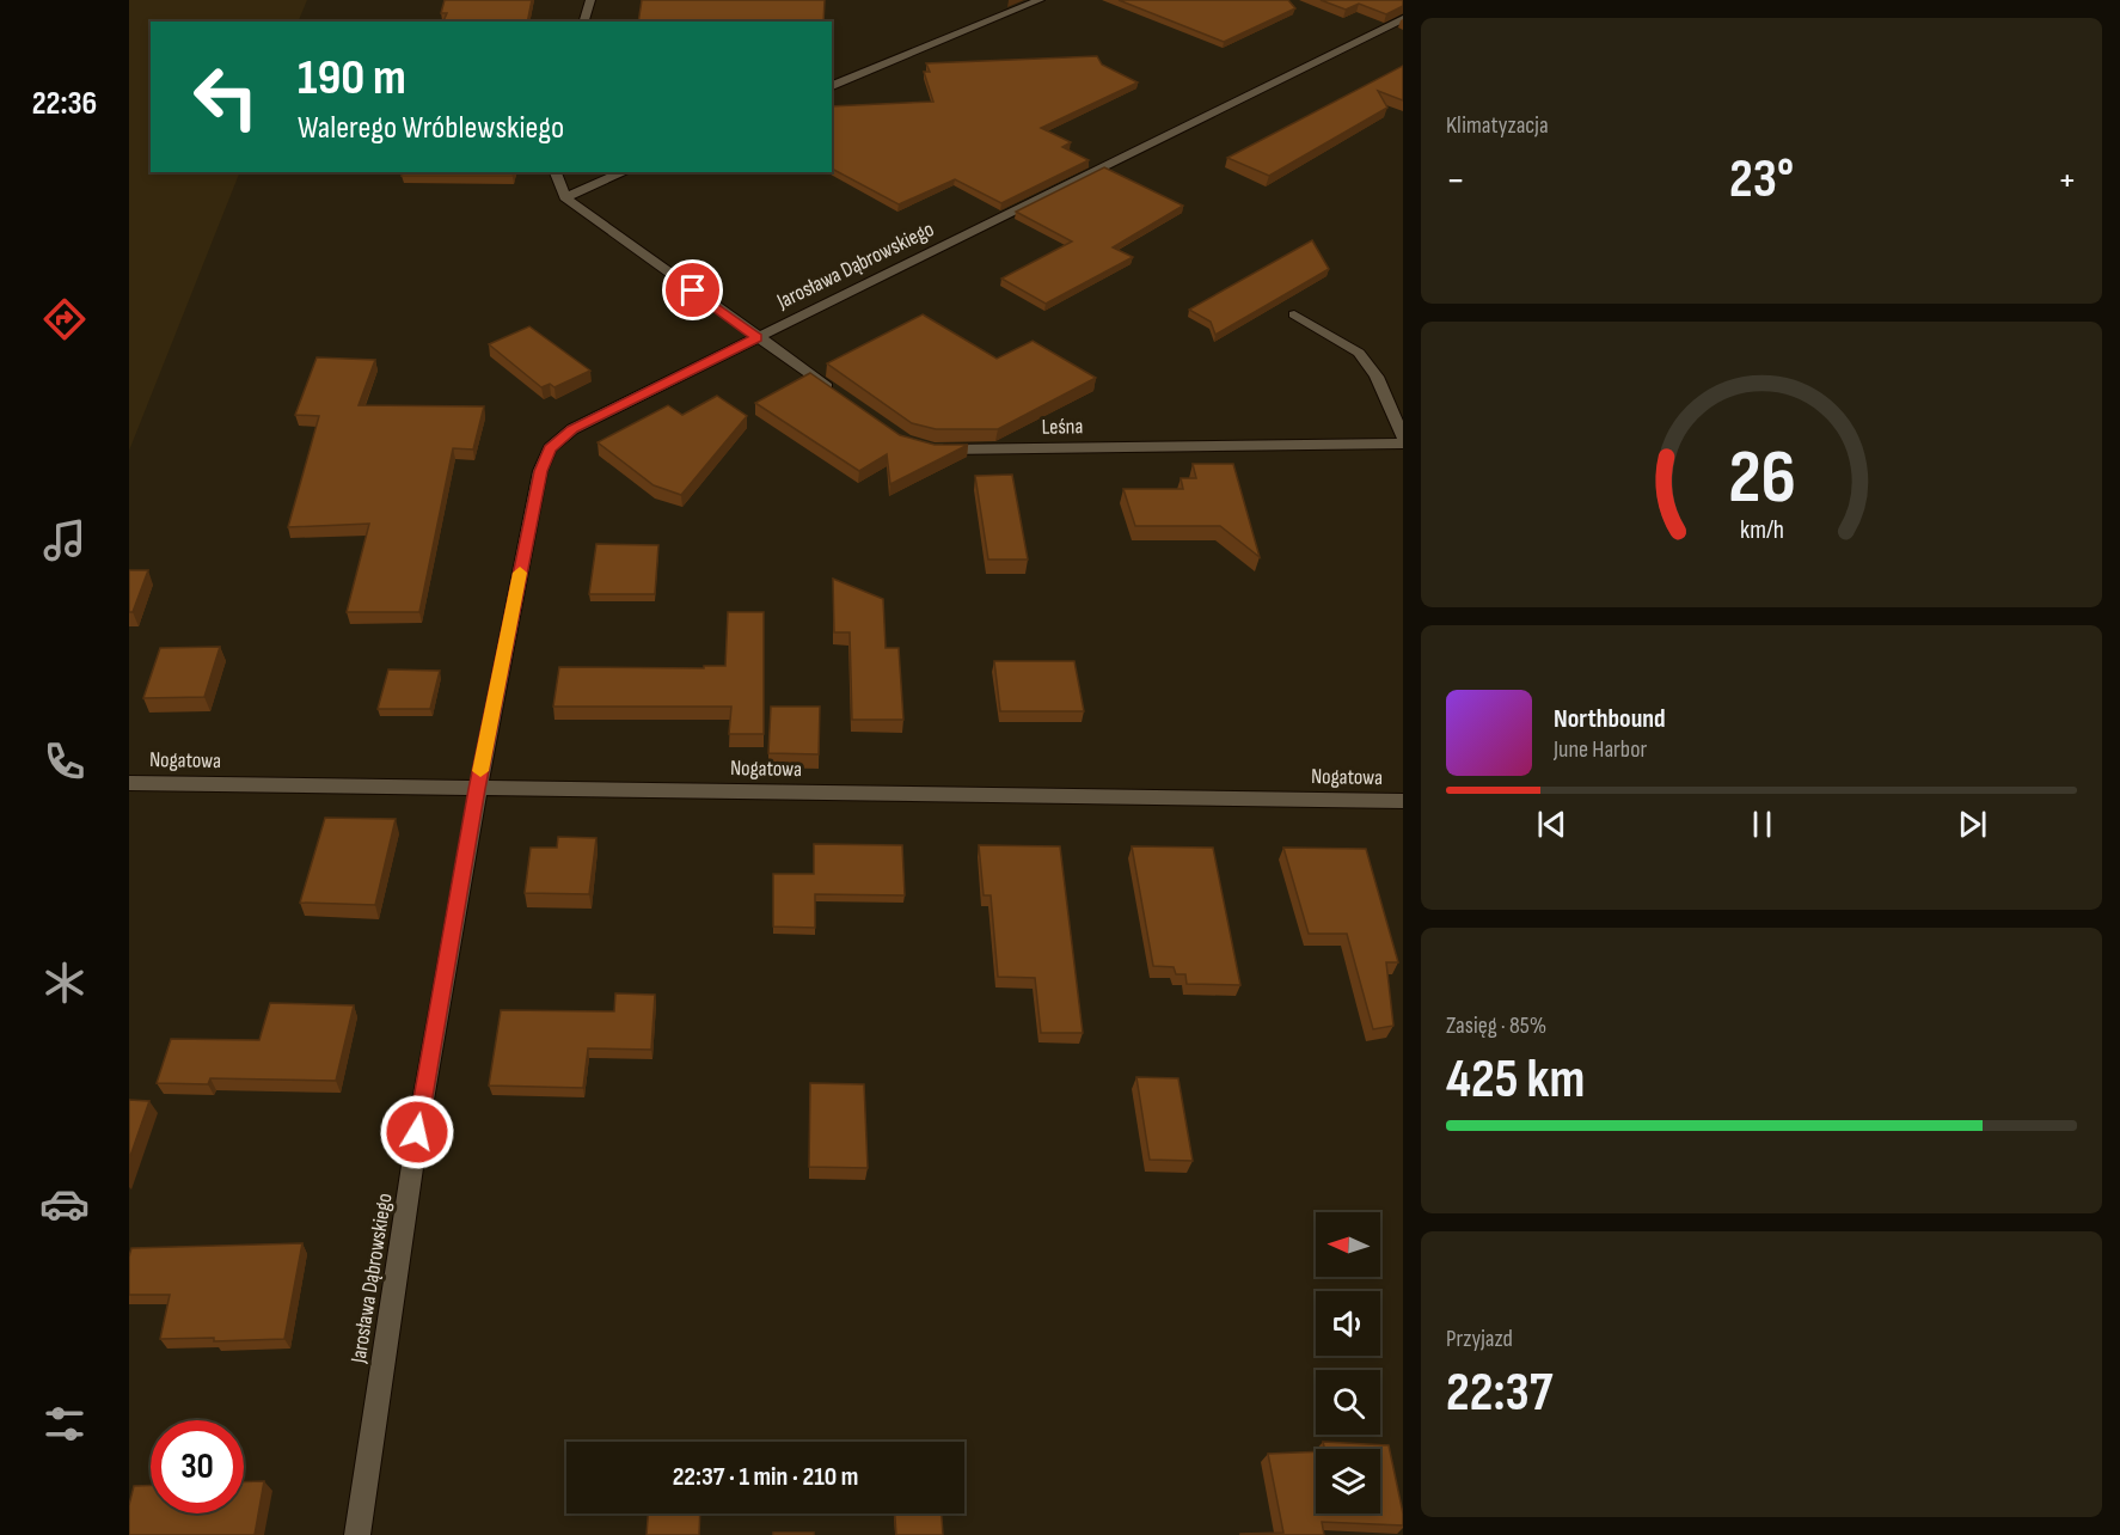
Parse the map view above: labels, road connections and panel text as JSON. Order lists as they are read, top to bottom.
{
  "streets": {
    "street": ["Jarosława Dąbrowskiego", "Leśna", "Nogatowa"]
  },
  "crossings": [
    ["Jarosława Dąbrowskiego", "Nogatowa"]
  ],
  "north": "left",
  "page": {
    "tabs": "22:36",
    "tile": [
      "Klimatyzacja",
      ["Zasięg · 85%", "425 km"],
      ["Przyjazd", "22:37"]
    ],
    "turn": ["190 m", "Walerego Wróblewskiego"],
    "heat": ["−", "23°", "+"],
    "song": ["Northbound", "June Harbor"],
    "limit": "30",
    "trip": "22:37 · 1 min · 210 m",
    "gauge": ["26", "km/h"]
  }
}
